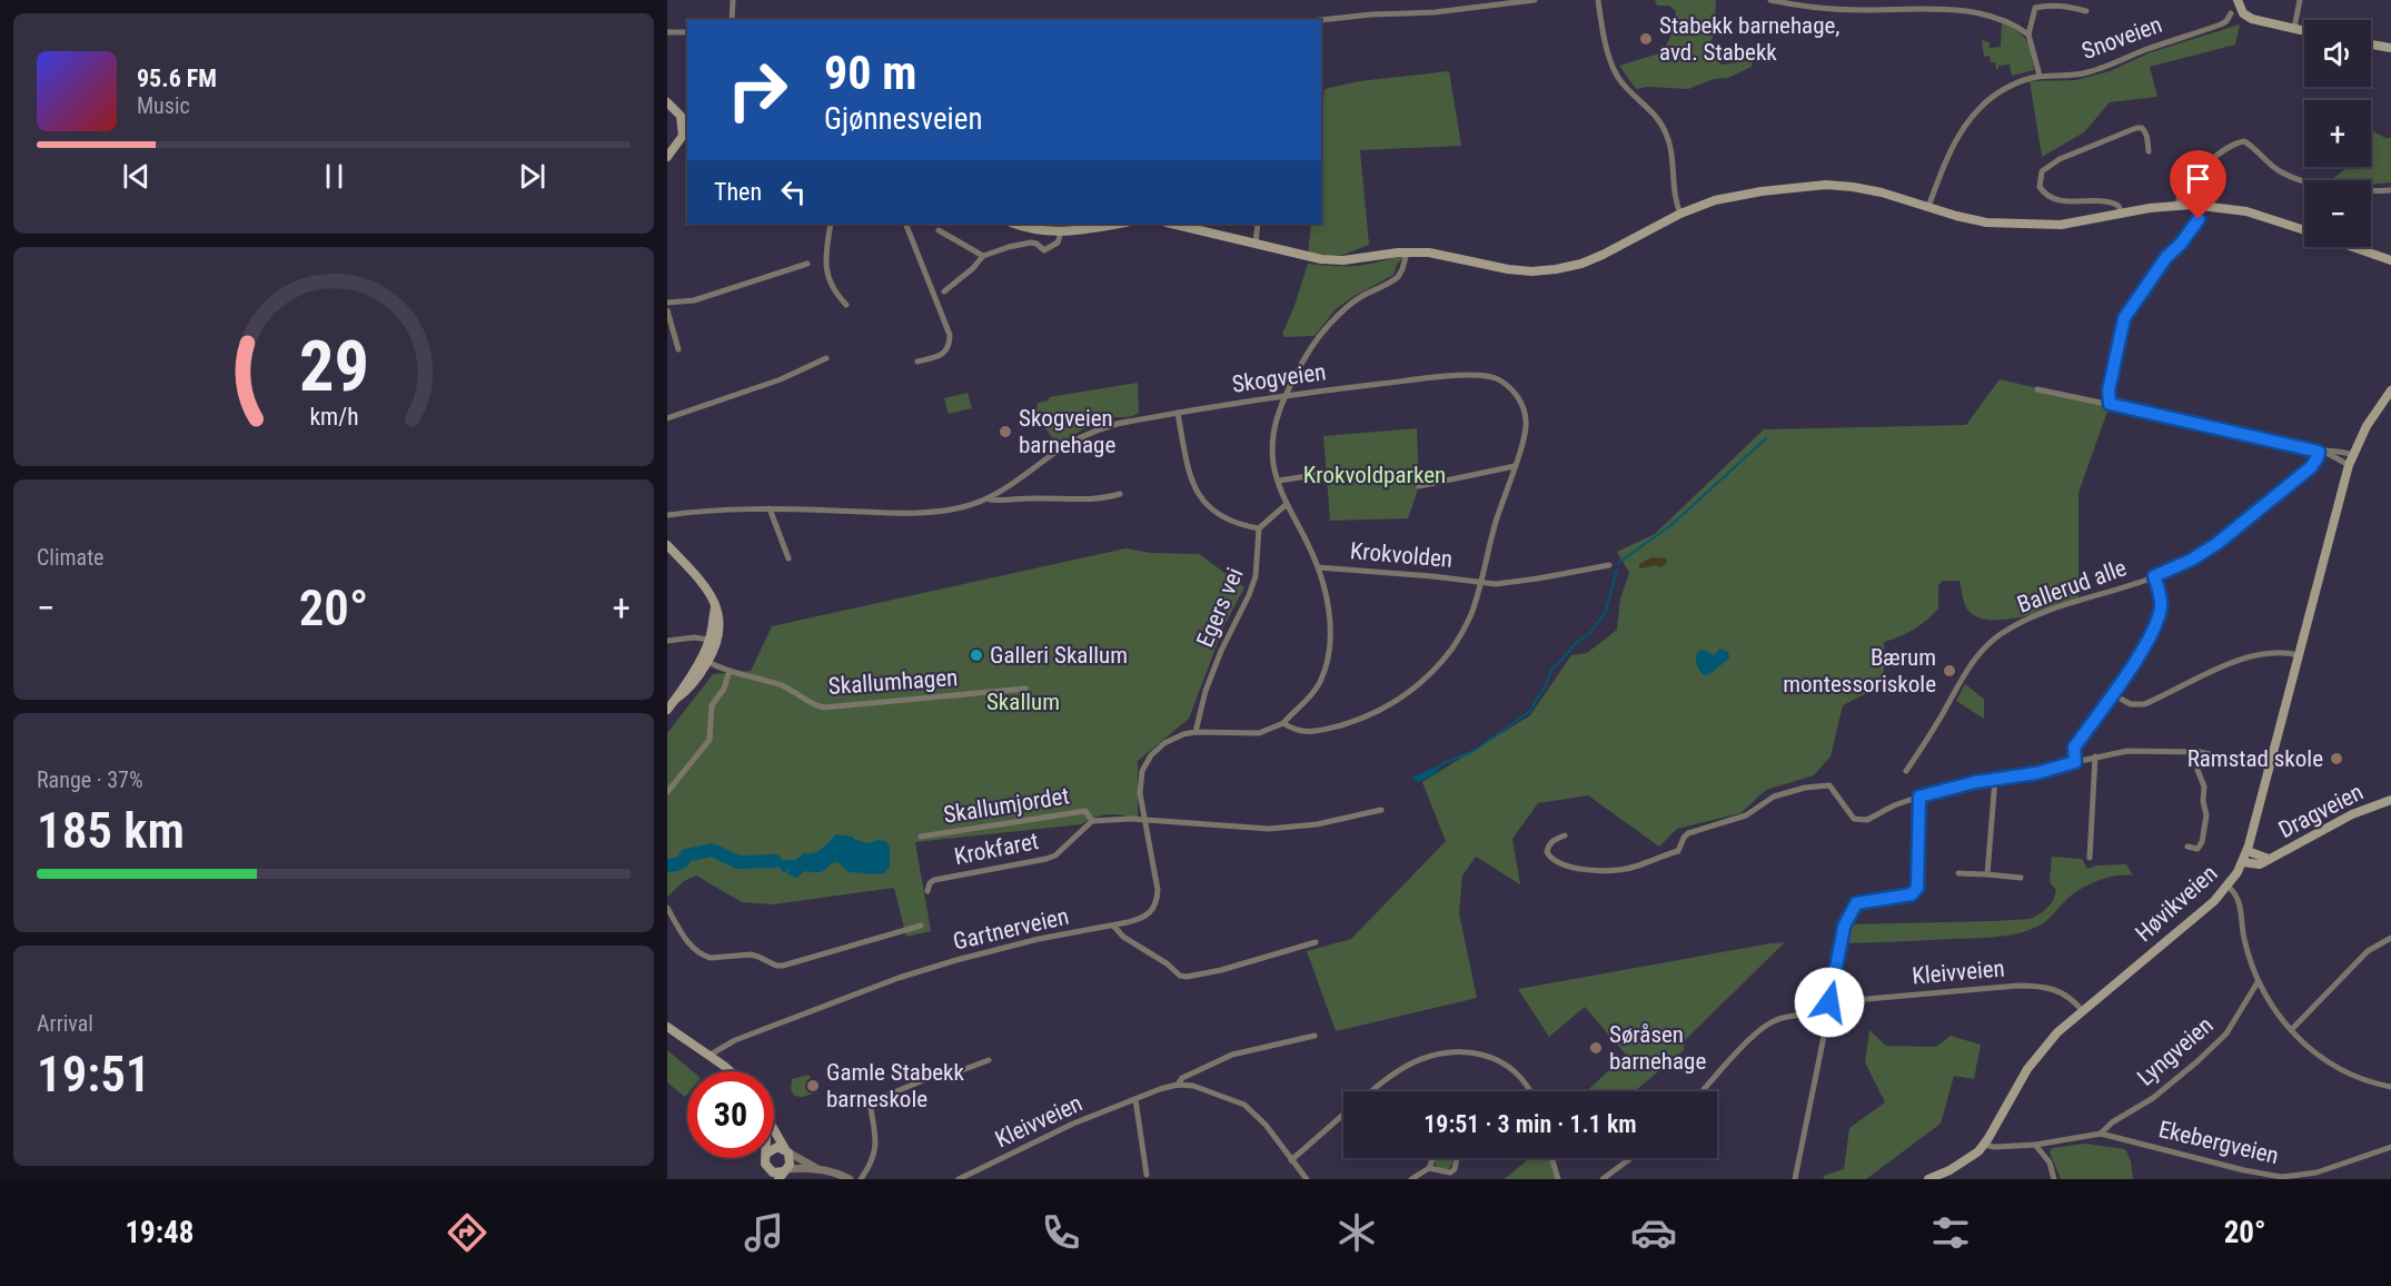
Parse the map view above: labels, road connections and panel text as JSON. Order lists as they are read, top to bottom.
{
  "streets": {
    "main road": ["Dragveien", "Høvikveien"],
    "street": [
      "Snoveien",
      "Skogveien",
      "Krokvolden",
      "Ballerud alle",
      "Egers vei",
      "Skallumhagen",
      "Skallumjordet",
      "Krokfaret",
      "Gartnerveien",
      "Kleivveien",
      "Lyngveien",
      "Ekebergveien"
    ]
  },
  "crossings": [
    ["Skogveien", "Krokvolden"],
    ["Skallumjordet", "Krokfaret"],
    ["Dragveien", "Høvikveien"],
    ["Høvikveien", "Kleivveien"],
    ["Høvikveien", "Ekebergveien"],
    ["Lyngveien", "Ekebergveien"]
  ],
  "parks": ["Krokvoldparken", "Skallum"],
  "places": [
    "Stabekk barnehage, avd. Stabekk",
    "Skogveien barnehage",
    "Galleri Skallum",
    "Bærum montessoriskole",
    "Ramstad skole",
    "Søråsen barnehage",
    "Gamle Stabekk barneskole"
  ],
  "page": {
    "map_buttons": ["+", "−"],
    "turn": ["90 m", "Gjønnesveien"],
    "song": ["95.6 FM", "Music"],
    "then": "Then",
    "tile": [
      "Climate",
      ["Range · 37%", "185 km"],
      ["Arrival", "19:51"]
    ],
    "heat": ["−", "20°", "+"],
    "limit": "30",
    "trip": "19:51 · 3 min · 1.1 km",
    "tabs": ["19:48", "20°"],
    "gauge": ["29", "km/h"]
  }
}
